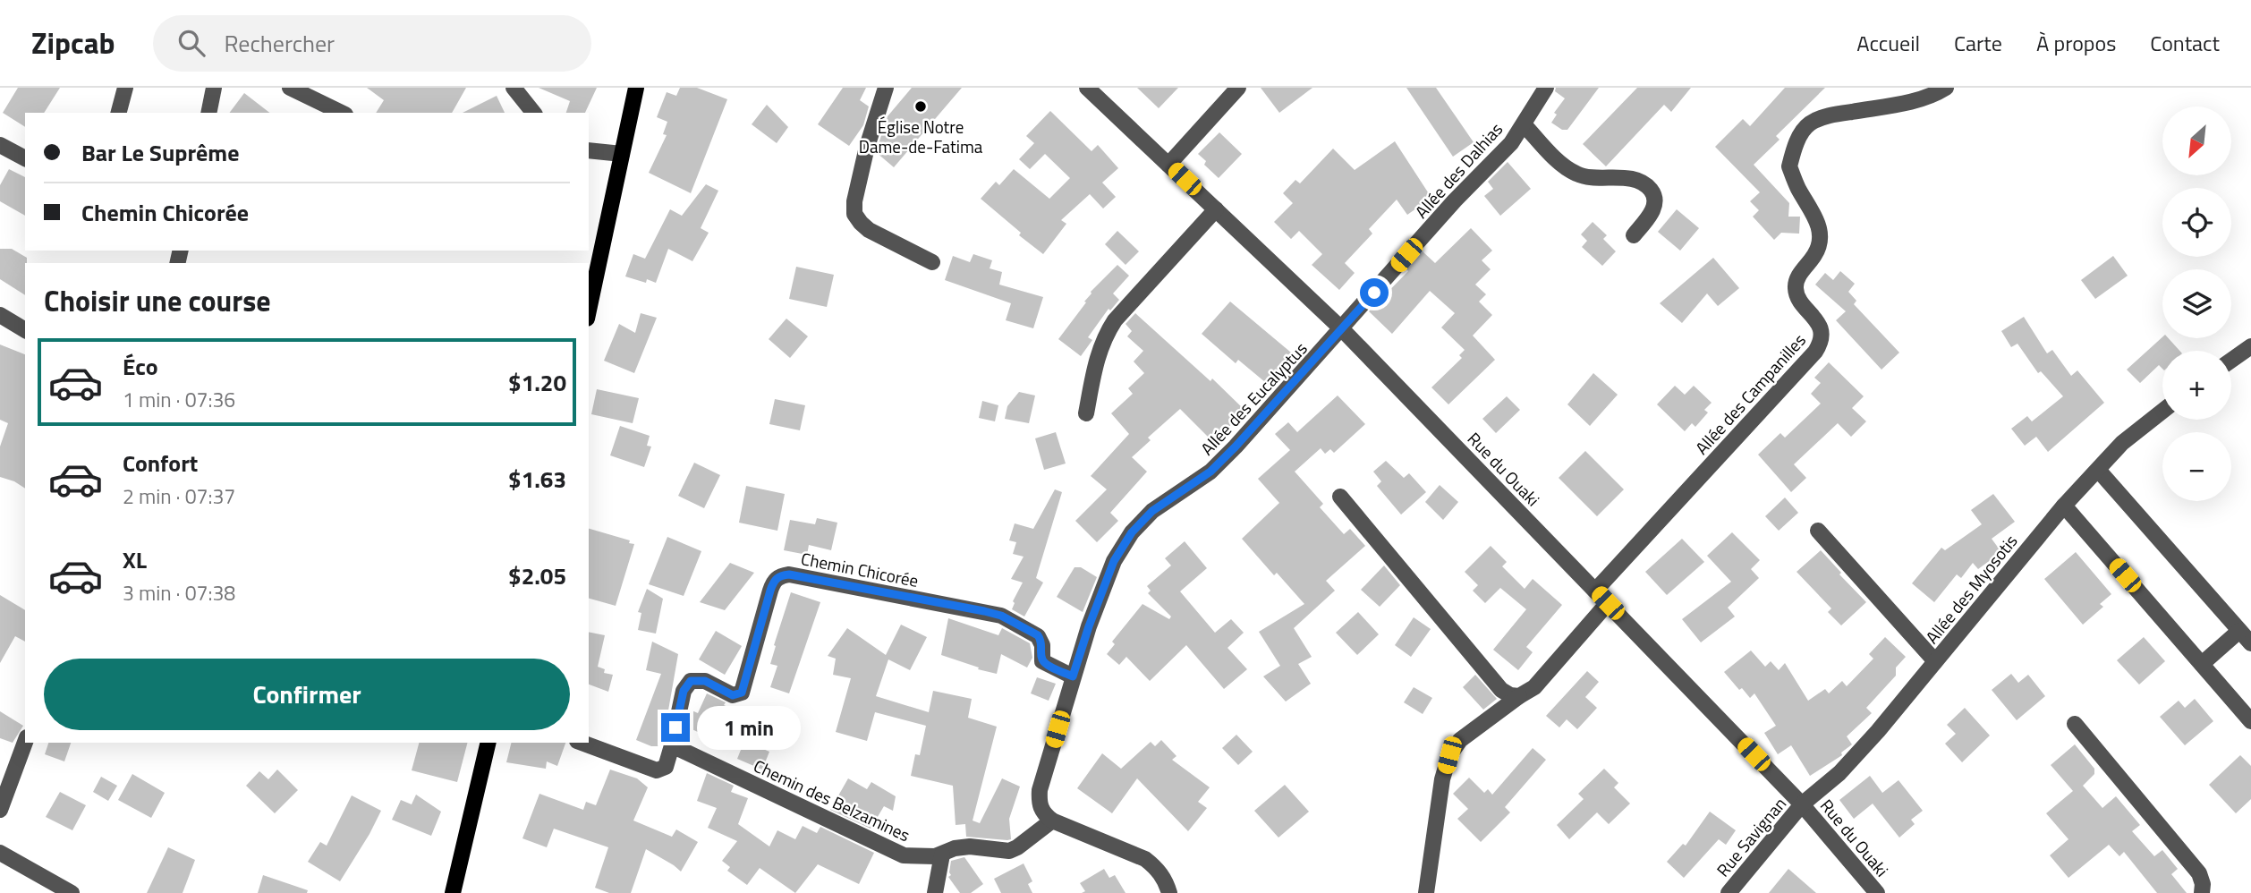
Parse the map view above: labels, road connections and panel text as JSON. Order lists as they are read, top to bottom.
{
  "streets": {
    "street": [
      "Allée des Dalhias",
      "Allée des Campanilles",
      "Allée des Eucalyptus",
      "Rue du Ouaki",
      "Chemin Chicorée",
      "Allée des Myosotis",
      "Chemin des Belzamines",
      "Rue Savignan"
    ]
  },
  "crossings": [
    ["Allée des Dalhias", "Allée des Eucalyptus"],
    ["Allée des Dalhias", "Rue du Ouaki"],
    ["Allée des Campanilles", "Rue du Ouaki"],
    ["Allée des Eucalyptus", "Rue du Ouaki"],
    ["Allée des Eucalyptus", "Chemin Chicorée"],
    ["Allée des Eucalyptus", "Chemin des Belzamines"],
    ["Rue du Ouaki", "Allée des Myosotis"],
    ["Rue du Ouaki", "Rue Savignan"],
    ["Chemin Chicorée", "Chemin des Belzamines"],
    ["Allée des Myosotis", "Rue Savignan"]
  ],
  "places": ["Église Notre Dame-de-Fatima"],
  "north": "bottom left",
  "page": {
    "header": "Zipcab",
    "search": "Rechercher",
    "nav": [
      "Accueil",
      "Carte",
      "À propos",
      "Contact"
    ],
    "map_buttons": ["+", "−"],
    "banner": ["Bar Le Suprême", "Chemin Chicorée"],
    "heading": "Choisir une course",
    "list": [
      {
        "name": "Éco",
        "note": "1 min · 07:36",
        "value": "$1.20"
      },
      {
        "name": "Confort",
        "note": "2 min · 07:37",
        "value": "$1.63"
      },
      {
        "name": "XL",
        "note": "3 min · 07:38",
        "value": "$2.05"
      }
    ],
    "buttons": "Confirmer",
    "bubble": "1 min"
  }
}
